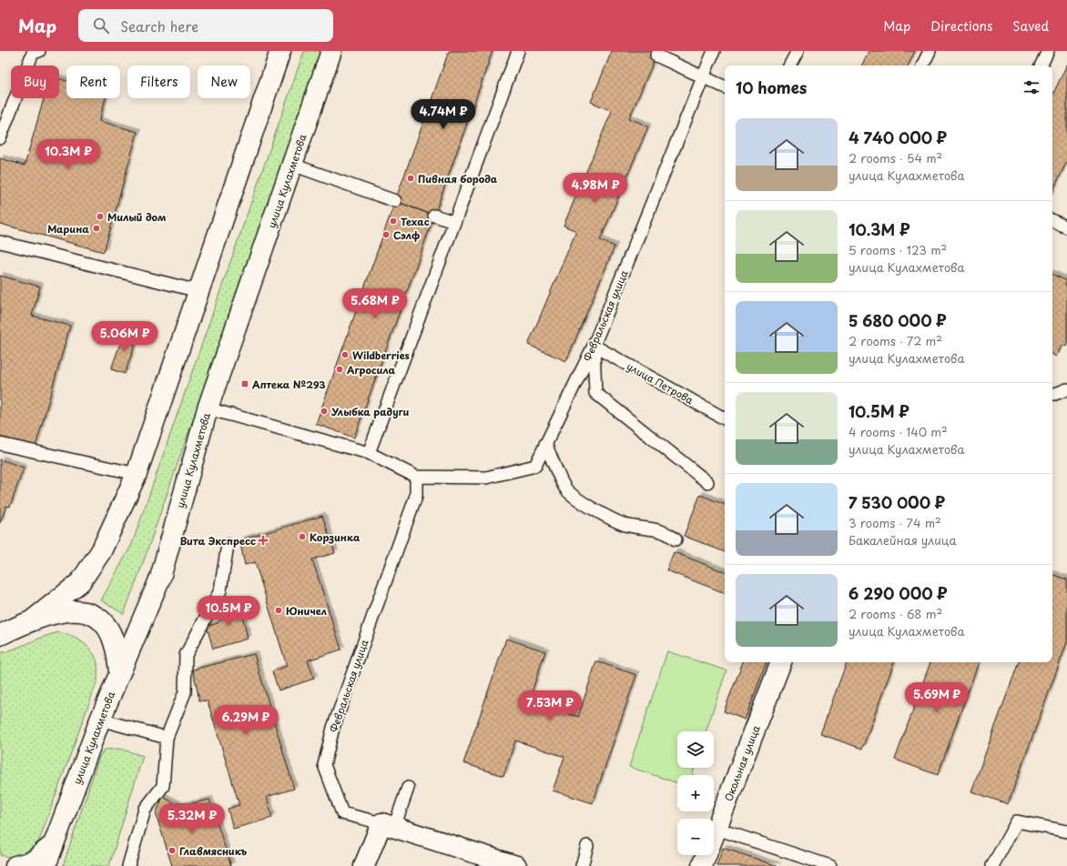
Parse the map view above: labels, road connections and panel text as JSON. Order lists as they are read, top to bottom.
{
  "streets": {
    "main road": ["улица Кулахметова", "Окольная улица"],
    "lane": ["Февральская улица", "улица Петрова"]
  },
  "crossings": [
    ["улица Кулахметова", "Февральская улица"],
    ["Февральская улица", "улица Петрова"]
  ],
  "places": {
    "other": [
      "Пивная борода",
      "Милый дом",
      "Техас",
      "Марина",
      "Сэлф",
      "Wildberries",
      "Агросила",
      "Улыбка радуги",
      "Корзинка",
      "Юничел",
      "Главмясникъ"
    ],
    "transit": ["Аптека №293"],
    "health": ["Вита Экспресс"]
  },
  "page": {
    "header": "Map",
    "search": "Search here",
    "nav": ["Map", "Directions", "Saved"],
    "chip": [
      "Buy",
      "Rent",
      "Filters",
      "New"
    ],
    "heading": "10 homes",
    "price": [
      "4.74M ₽",
      "10.3M ₽",
      "4.98M ₽",
      "5.68M ₽",
      "5.06M ₽",
      "10.5M ₽",
      "5.69M ₽",
      "7.53M ₽",
      "6.29M ₽",
      "5.32M ₽"
    ],
    "list": [
      {
        "name": "4 740 000 ₽",
        "note": "2 rooms · 54 m² · улица Кулахметова"
      },
      {
        "name": "10.3M ₽",
        "note": "5 rooms · 123 m² · улица Кулахметова"
      },
      {
        "name": "5 680 000 ₽",
        "note": "2 rooms · 72 m² · улица Кулахметова"
      },
      {
        "name": "10.5M ₽",
        "note": "4 rooms · 140 m² · улица Кулахметова"
      },
      {
        "name": "7 530 000 ₽",
        "note": "3 rooms · 74 m² · Бакалейная улица"
      },
      {
        "name": "6 290 000 ₽",
        "note": "2 rooms · 68 m² · улица Кулахметова"
      }
    ],
    "map_buttons": ["+", "−"]
  }
}
